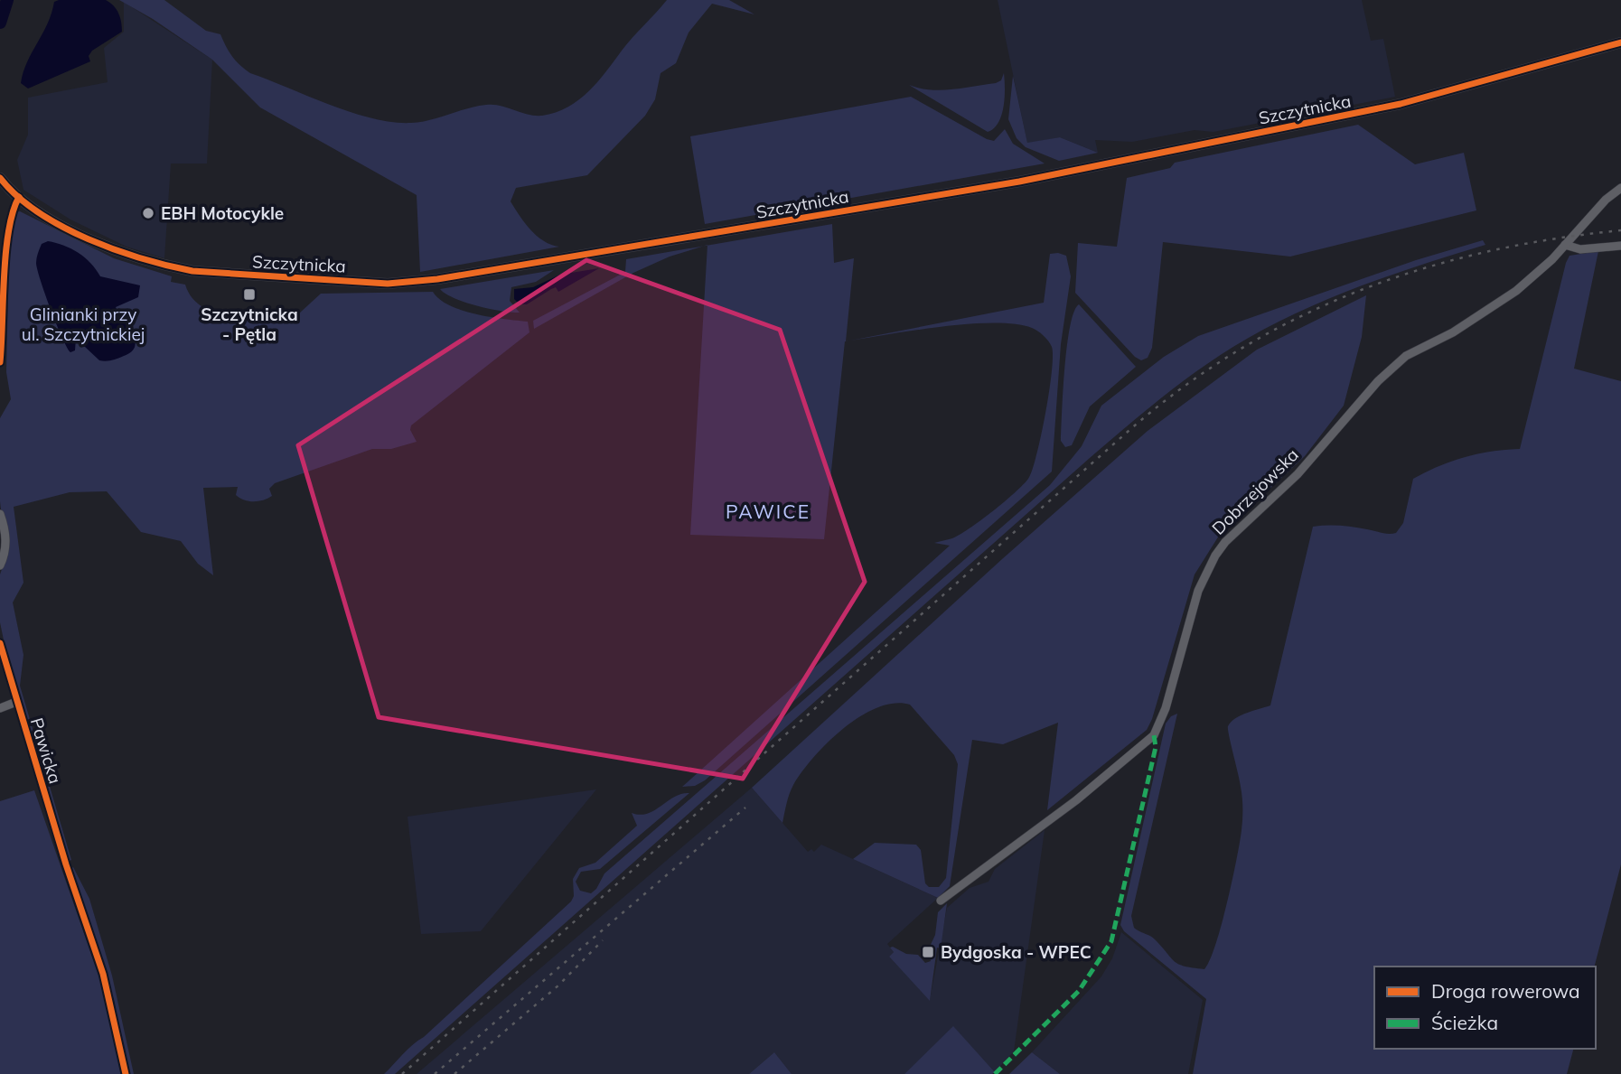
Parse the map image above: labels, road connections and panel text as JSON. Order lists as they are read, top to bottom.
{
  "streets": {
    "street": ["Szczytnicka", "Dobrzejowska", "Pawicka"]
  },
  "districts": ["PAWICE"],
  "parks": ["Glinianki przy ul. Szczytnickiej"],
  "places": {
    "other": ["EBH Motocykle"],
    "transit": ["Szczytnicka - Pętla", "Bydgoska - WPEC"]
  },
  "legend": ["Droga rowerowa", "Ścieżka"]
}
